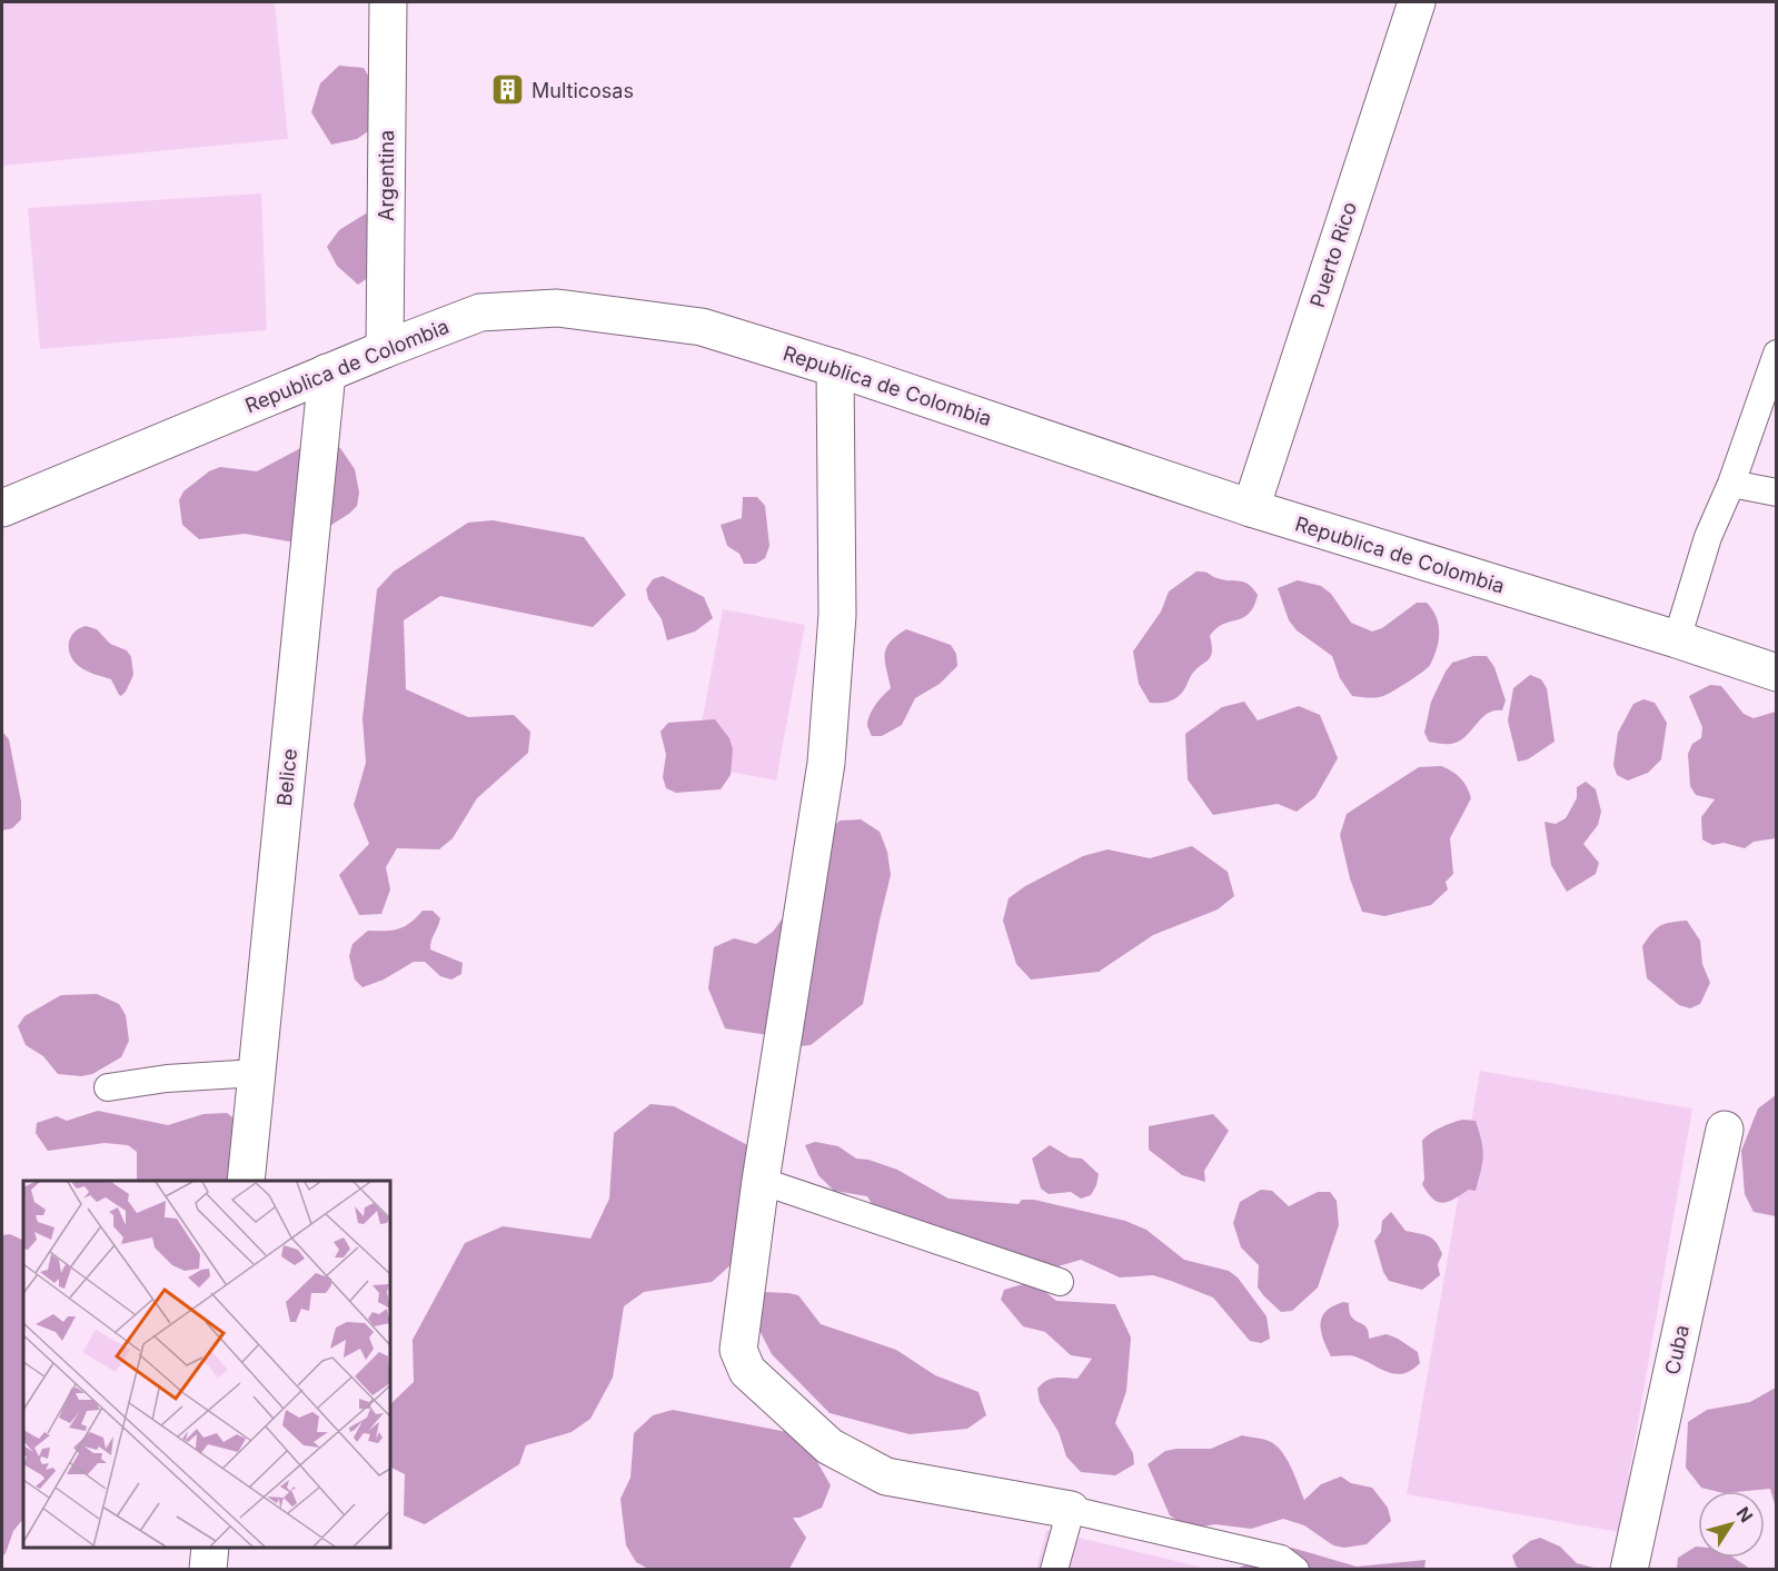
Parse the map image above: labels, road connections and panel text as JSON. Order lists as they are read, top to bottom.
{
  "streets": {
    "street": [
      "Argentina",
      "Puerto Rico",
      "Republica de Colombia",
      "Belice",
      "Cuba"
    ]
  },
  "crossings": [
    ["Argentina", "Republica de Colombia"],
    ["Puerto Rico", "Republica de Colombia"],
    ["Republica de Colombia", "Belice"]
  ],
  "places": {
    "building": ["Multicosas"]
  },
  "north": "top right"
}
